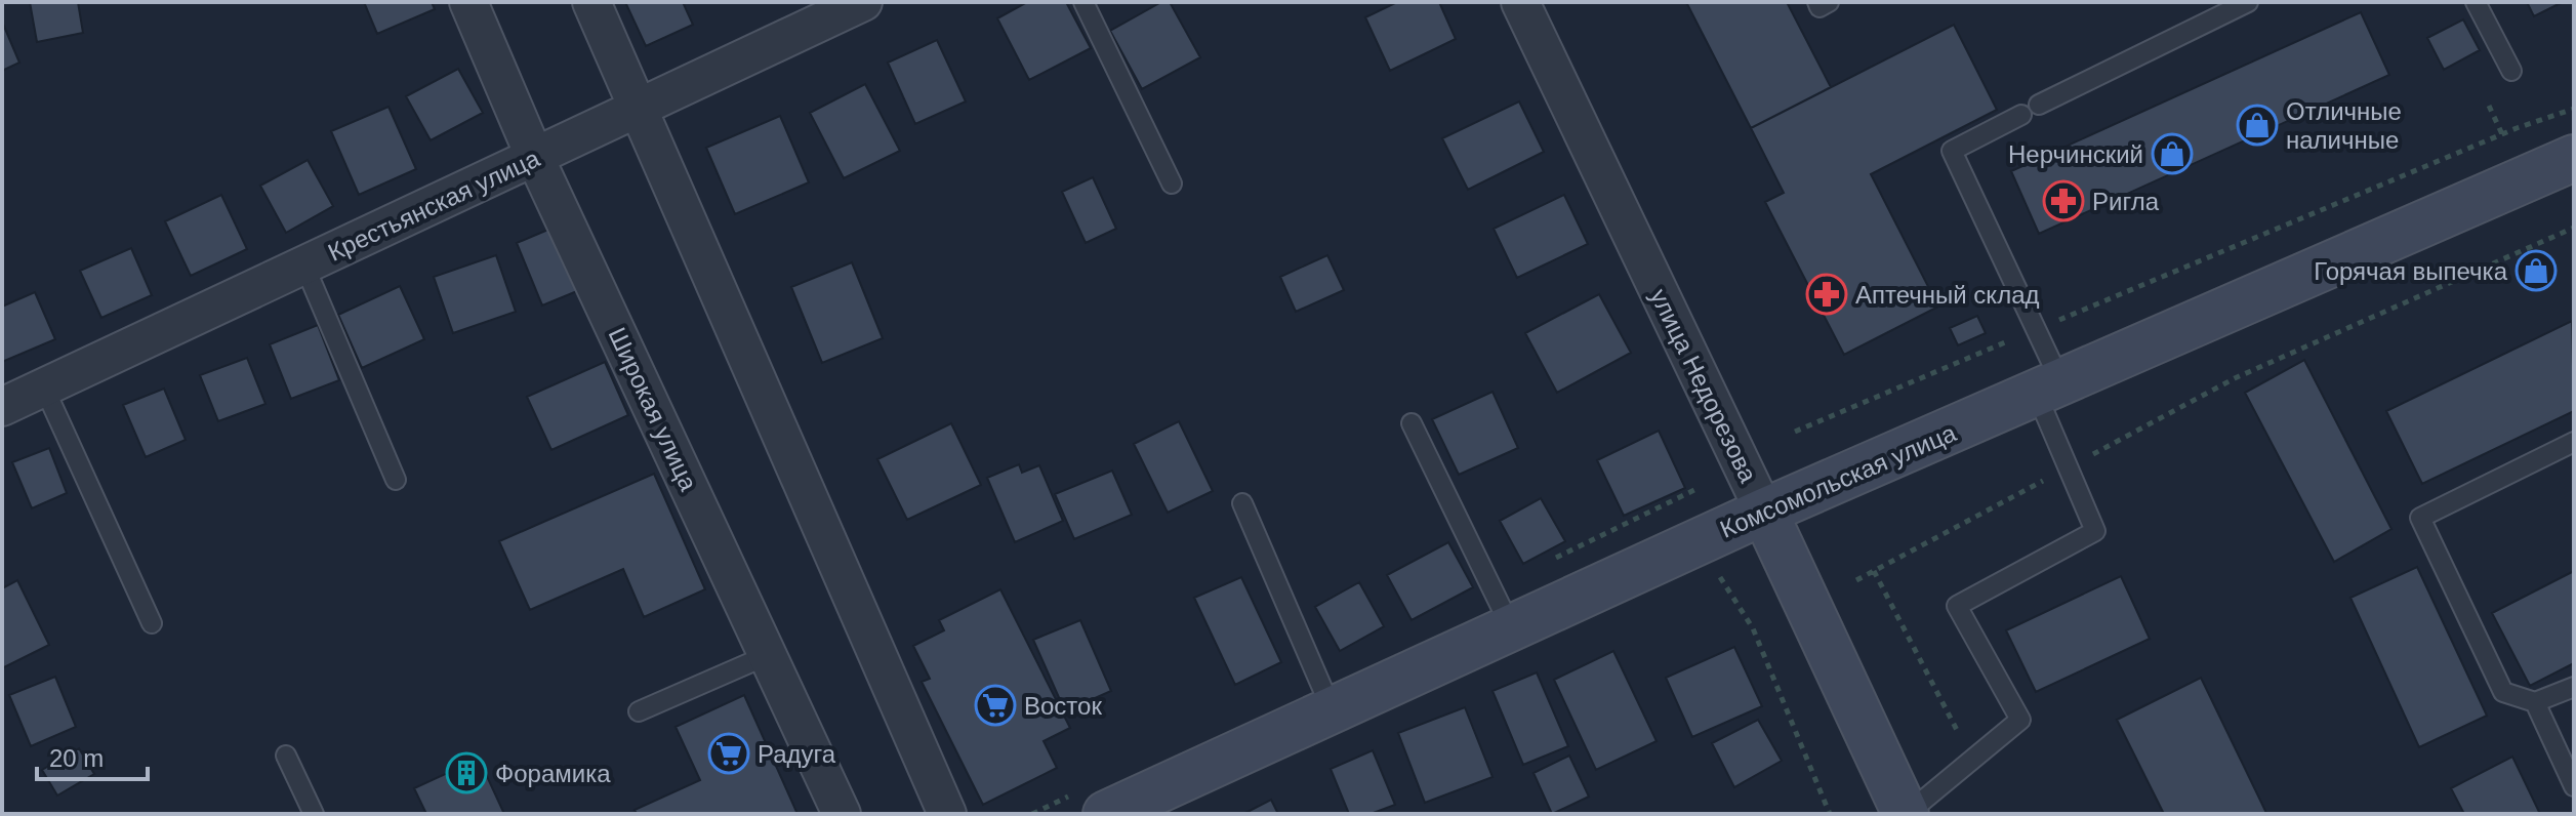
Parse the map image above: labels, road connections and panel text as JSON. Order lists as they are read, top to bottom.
{
  "streets": {
    "main road": ["улица Недорезова", "Комсомольская улица"],
    "street": ["Крестьянская улица", "Широкая улица"]
  },
  "crossings": [
    ["Крестьянская улица", "Широкая улица"],
    ["улица Недорезова", "Комсомольская улица"]
  ],
  "places": {
    "shop": ["Отличные наличные", "Нерчинский", "Горячая выпечка"],
    "pharmacy": ["Ригла", "Аптечный склад"],
    "supermarket": ["Восток", "Радуга"],
    "building": ["Форамика"]
  },
  "scale_bar": "20 m"
}
